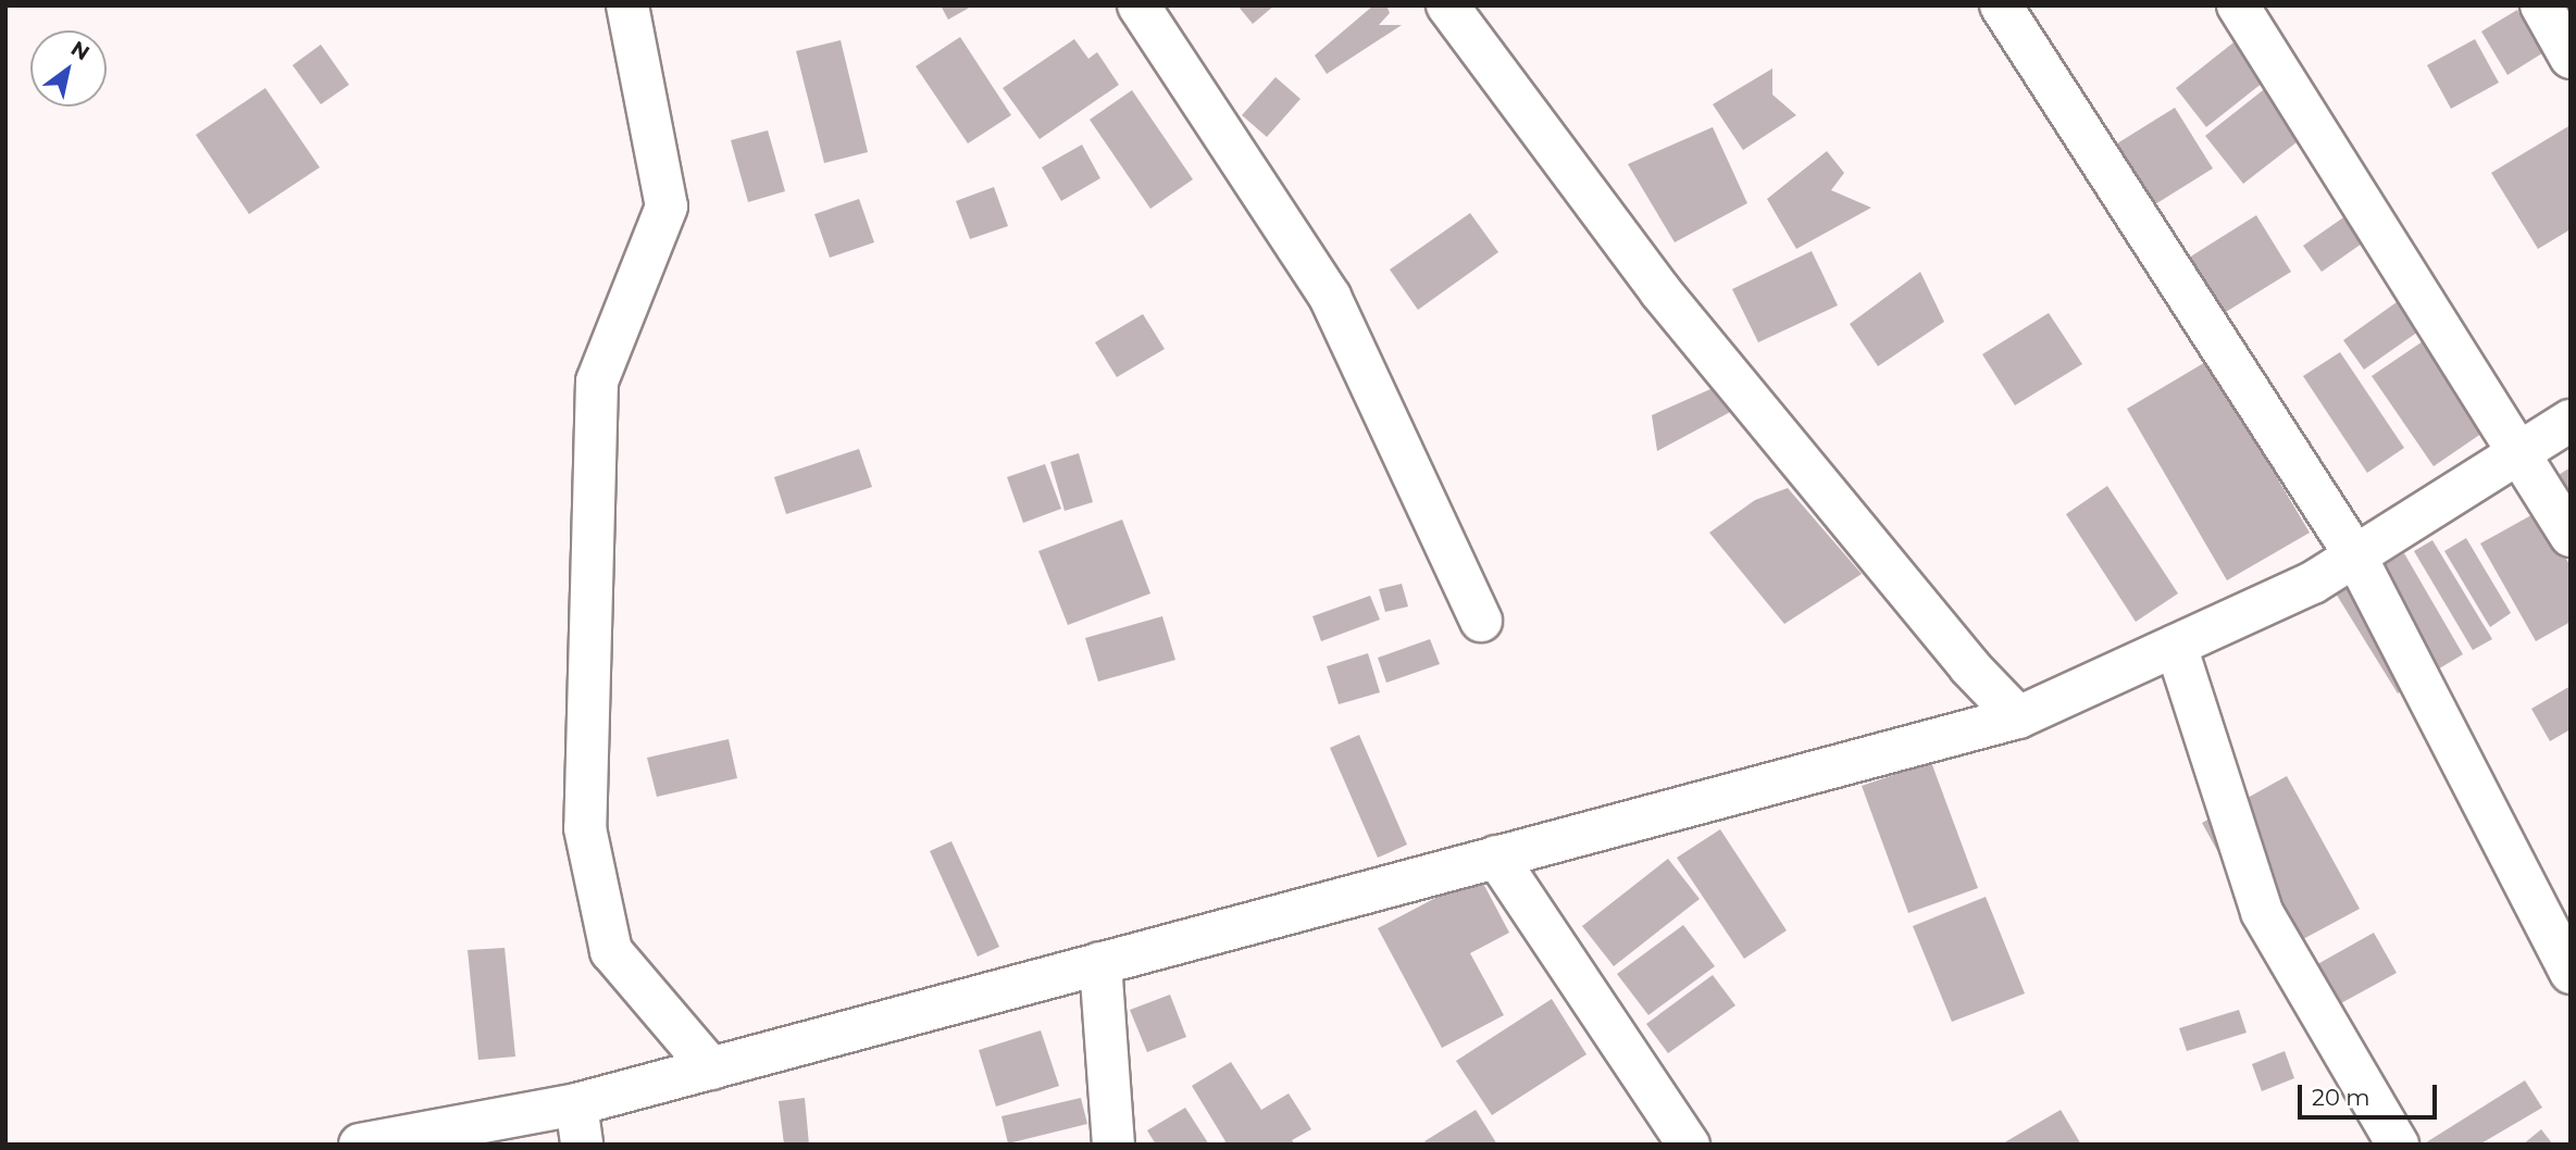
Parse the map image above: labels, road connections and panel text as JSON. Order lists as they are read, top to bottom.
{
  "scale_bar": "20 m",
  "north": "top right"
}
